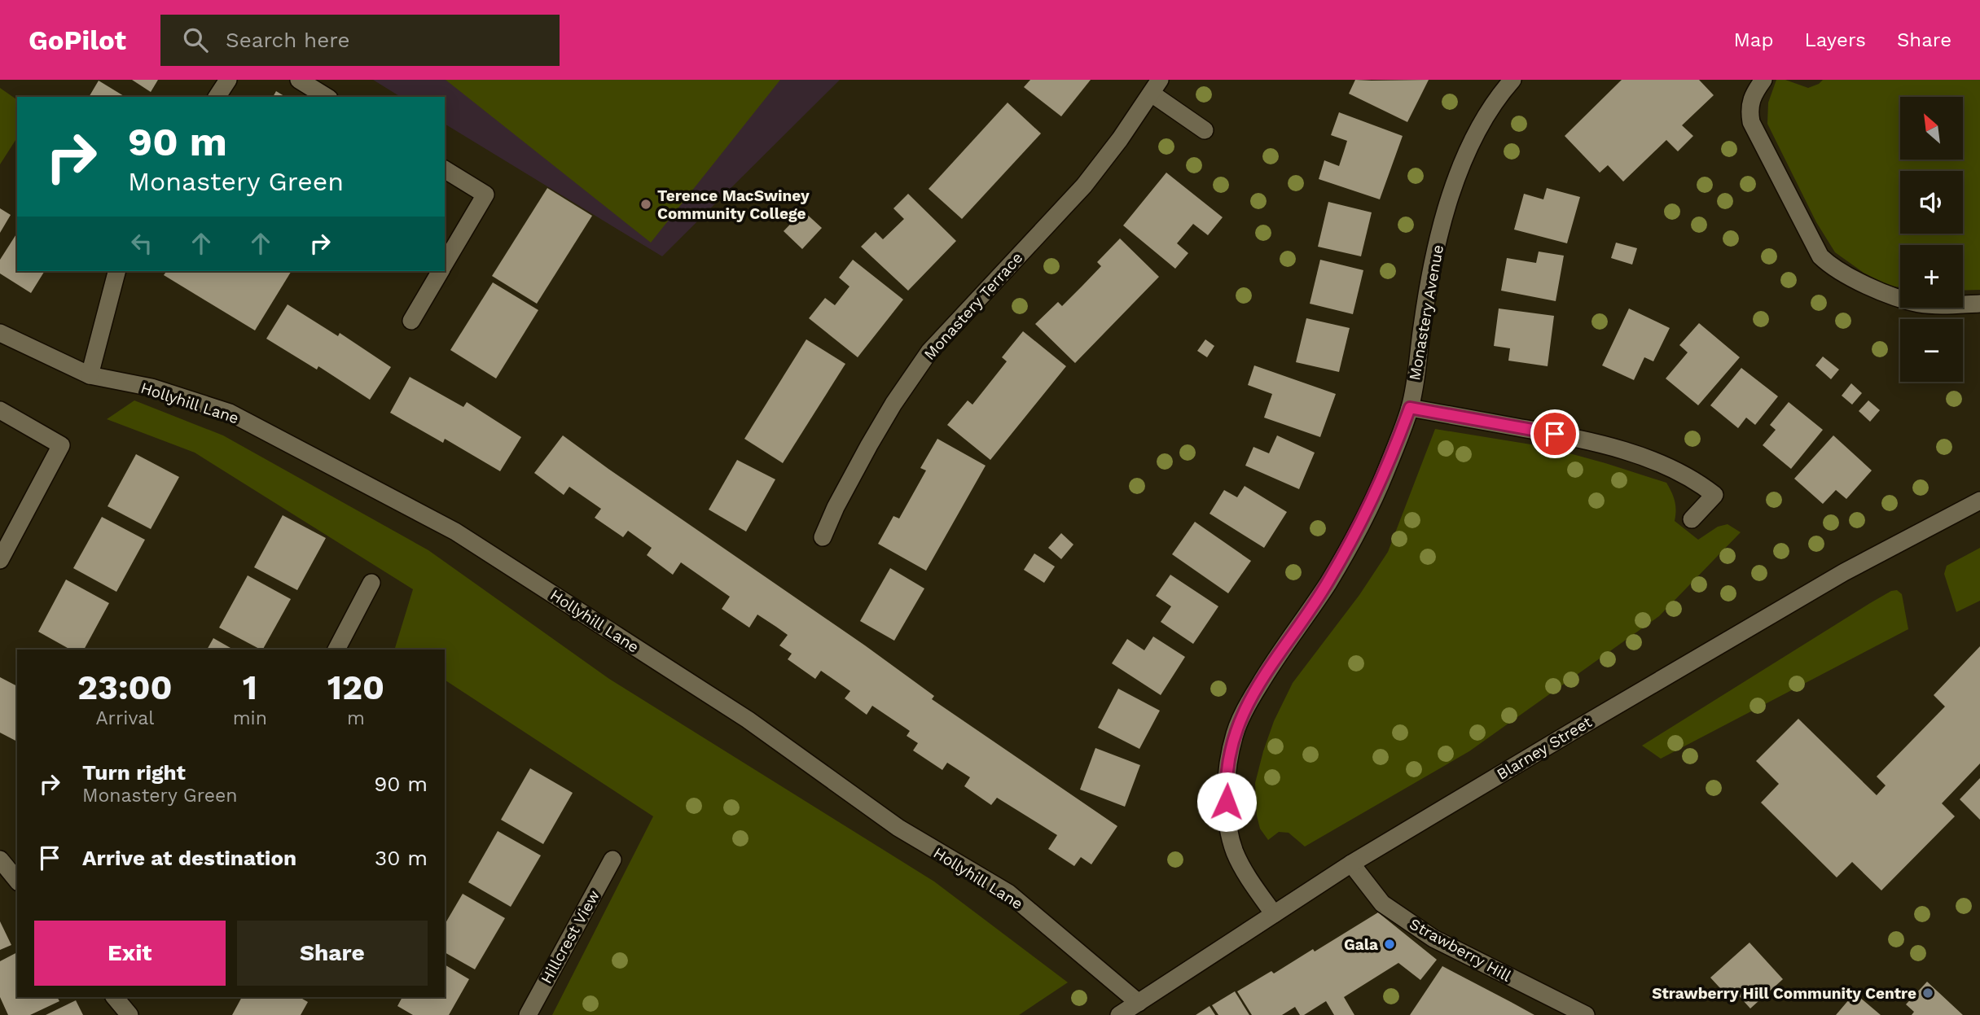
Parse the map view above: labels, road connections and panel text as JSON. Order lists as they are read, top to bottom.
{
  "streets": {
    "street": [
      "Monastery Terrace",
      "Monastery Avenue",
      "Hollyhill Lane",
      "Blarney Street",
      "Hillcrest View",
      "Strawberry Hill"
    ]
  },
  "crossings": [
    ["Monastery Avenue", "Blarney Street"],
    ["Hollyhill Lane", "Blarney Street"],
    ["Blarney Street", "Strawberry Hill"]
  ],
  "places": ["Terence MacSwiney Community College", "Gala", "Strawberry Hill Community Centre"],
  "north": "top left",
  "page": {
    "header": "GoPilot",
    "search": "Search here",
    "nav": ["Map", "Layers", "Share"],
    "map_buttons": ["+", "−"],
    "turn": ["90 m", "Monastery Green"],
    "eta": [
      "23:00",
      "Arrival",
      "1",
      "min",
      "120",
      "m"
    ],
    "list": [
      {
        "name": "Turn right",
        "note": "Monastery Green",
        "value": "90 m"
      },
      {
        "name": "Arrive at destination",
        "value": "30 m"
      }
    ],
    "buttons": ["Exit", "Share"]
  }
}
